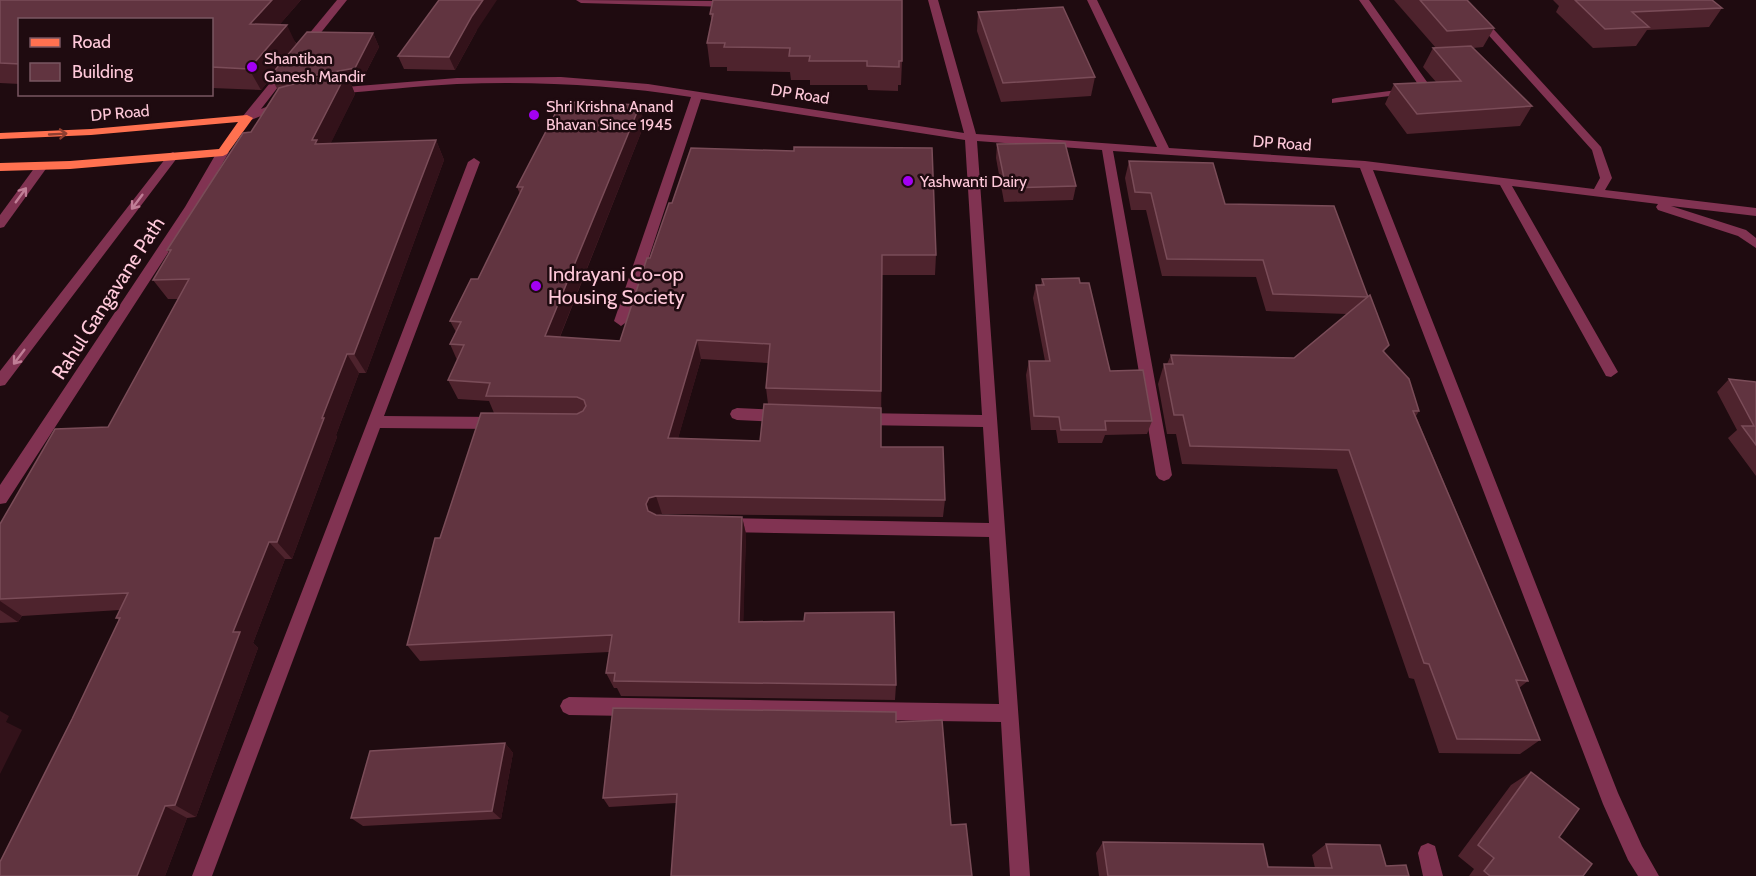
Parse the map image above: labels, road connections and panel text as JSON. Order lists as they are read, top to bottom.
{
  "streets": {
    "main road": ["DP Road", "Rahul Gangavane Path"]
  },
  "crossings": [
    ["DP Road", "Rahul Gangavane Path"]
  ],
  "places": [
    "Shantiban Ganesh Mandir",
    "Shri Krishna Anand Bhavan Since 1945",
    "Yashwanti Dairy",
    "Indrayani Co-op Housing Society"
  ],
  "legend": ["Road", "Building"]
}
